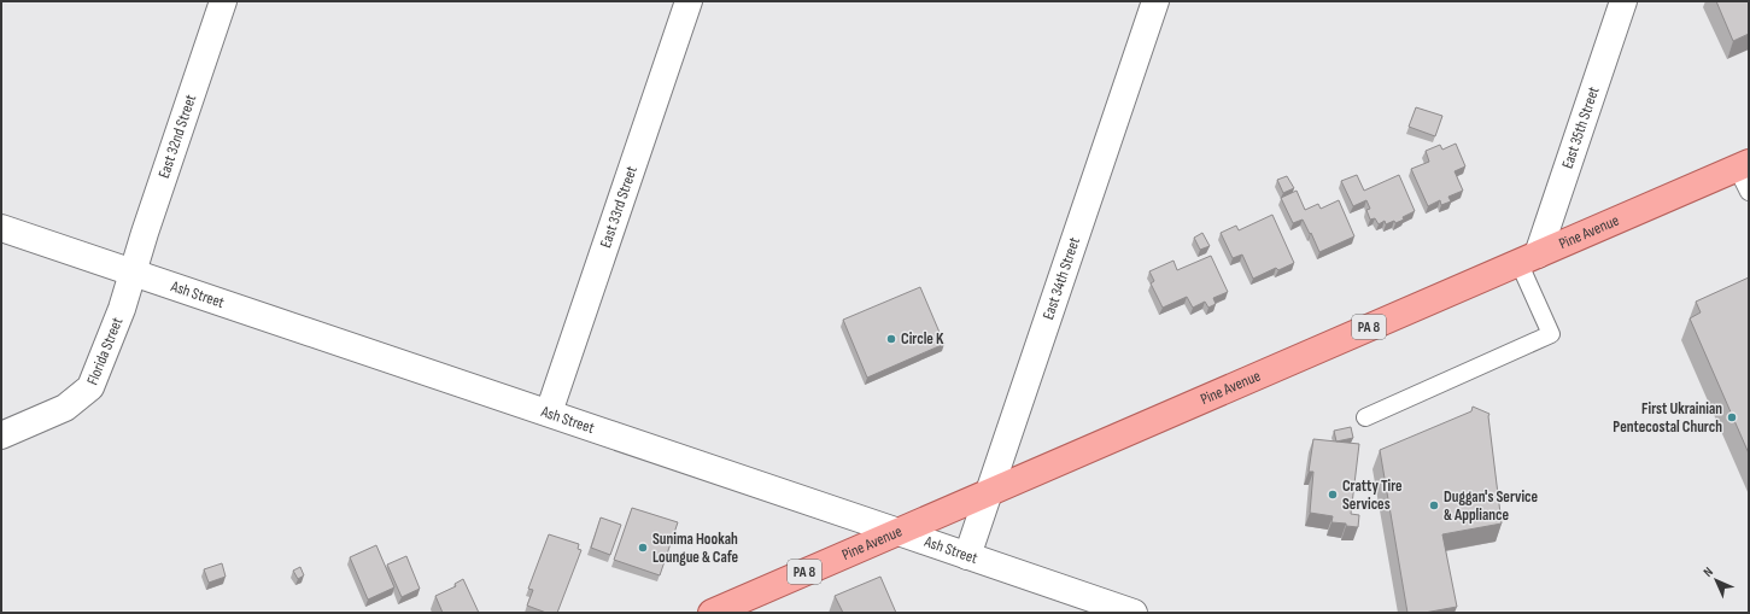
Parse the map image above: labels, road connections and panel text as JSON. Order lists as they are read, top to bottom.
{
  "streets": {
    "main road": ["Pine Avenue", "PA 8"],
    "street": [
      "East 35th Street",
      "East 32nd Street",
      "East 33rd Street",
      "East 34th Street",
      "Ash Street",
      "Florida Street"
    ]
  },
  "crossings": [
    ["East 35th Street", "Pine Avenue"],
    ["East 32nd Street", "Ash Street"],
    ["East 32nd Street", "Florida Street"],
    ["East 33rd Street", "Ash Street"],
    ["Pine Avenue", "East 34th Street"],
    ["Pine Avenue", "Ash Street"],
    ["East 34th Street", "Ash Street"],
    ["Ash Street", "Florida Street"]
  ],
  "places": [
    "Circle K",
    "First Ukrainian Pentecostal Church",
    "Cratty Tire Services",
    "Duggan's Service & Appliance",
    "Sunima Hookah Loungue & Cafe"
  ],
  "north": "top left"
}
